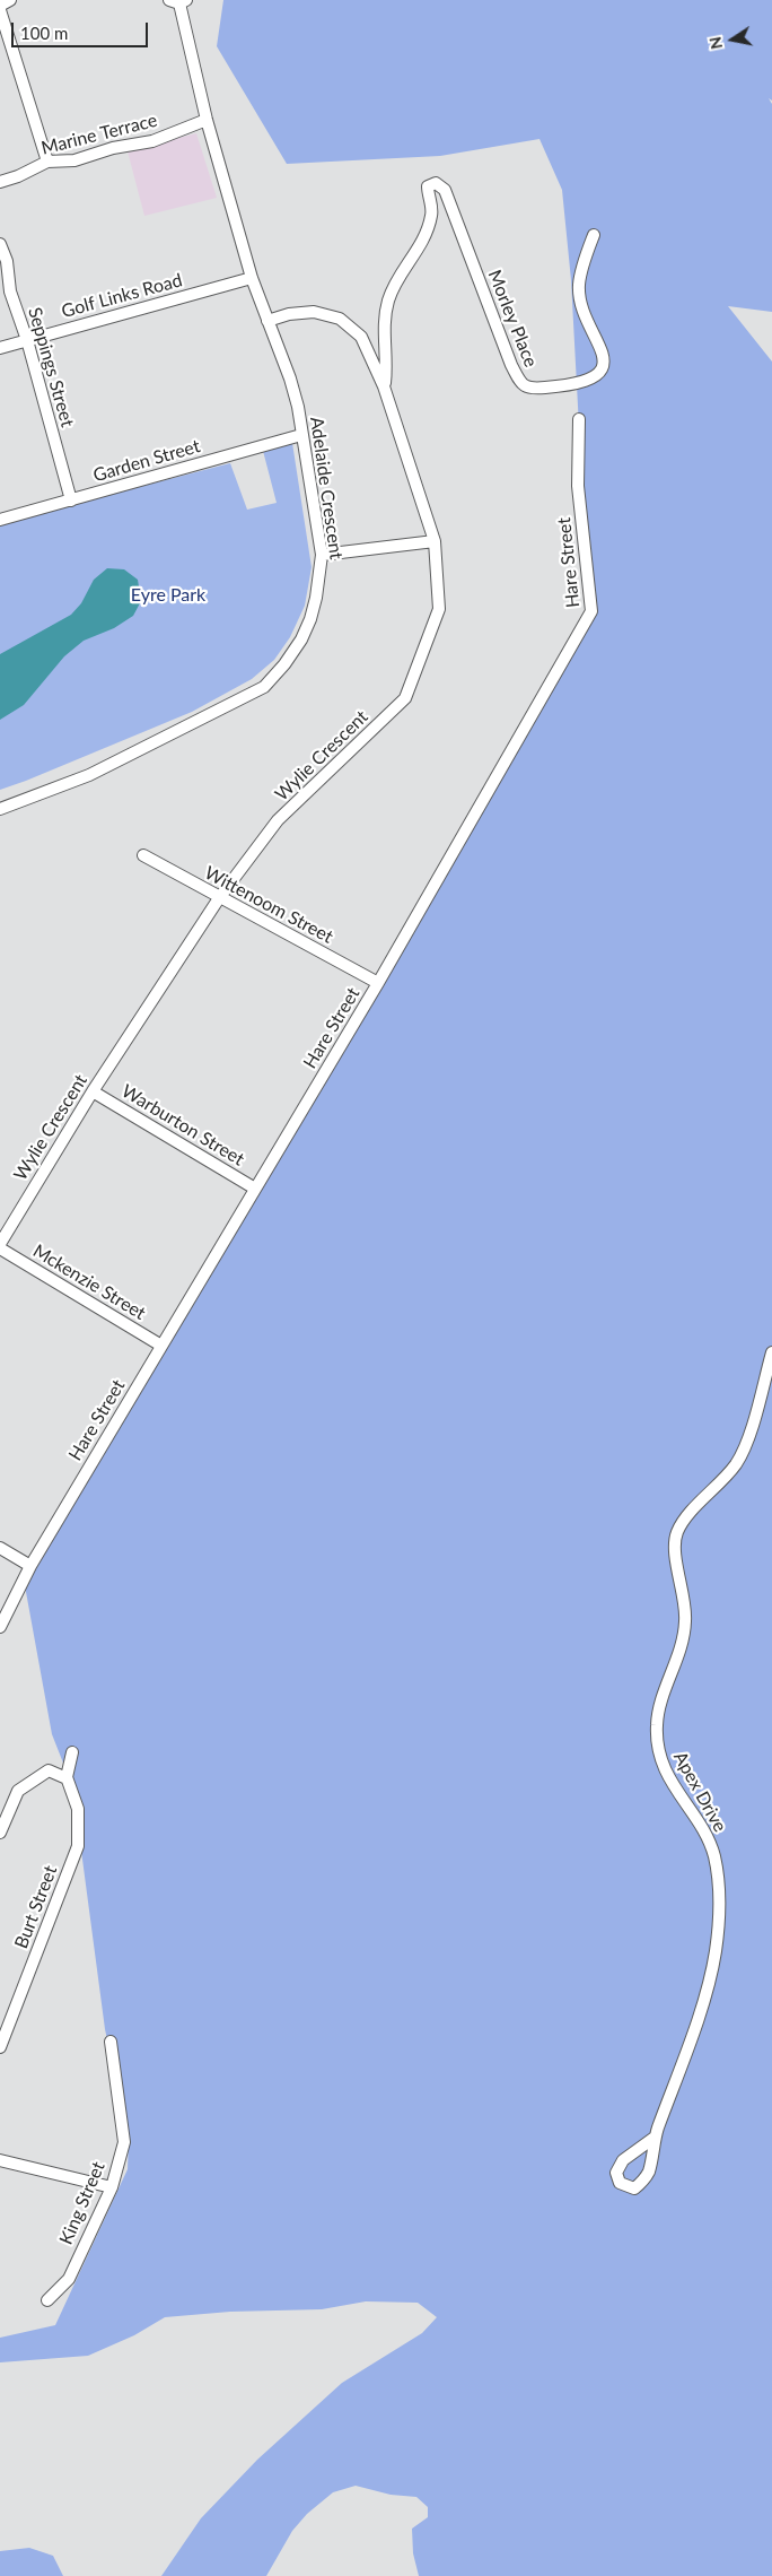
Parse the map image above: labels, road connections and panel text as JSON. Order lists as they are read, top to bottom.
{
  "streets": {
    "street": [
      "Marine Terrace",
      "Golf Links Road",
      "Morley Place",
      "Seppings Street",
      "Garden Street",
      "Adelaide Crescent",
      "Hare Street",
      "Wylie Crescent",
      "Wittenoom Street",
      "Warburton Street",
      "Mckenzie Street",
      "Apex Drive",
      "Burt Street",
      "King Street"
    ]
  },
  "crossings": [
    ["Marine Terrace", "Adelaide Crescent"],
    ["Golf Links Road", "Seppings Street"],
    ["Golf Links Road", "Adelaide Crescent"],
    ["Morley Place", "Wylie Crescent"],
    ["Seppings Street", "Garden Street"],
    ["Garden Street", "Adelaide Crescent"],
    ["Adelaide Crescent", "Wylie Crescent"],
    ["Hare Street", "Wittenoom Street"],
    ["Hare Street", "Warburton Street"],
    ["Hare Street", "Mckenzie Street"],
    ["Wylie Crescent", "Wittenoom Street"],
    ["Wylie Crescent", "Warburton Street"]
  ],
  "parks": ["Eyre Park"],
  "scale_bar": "100 m",
  "north": "left"
}
